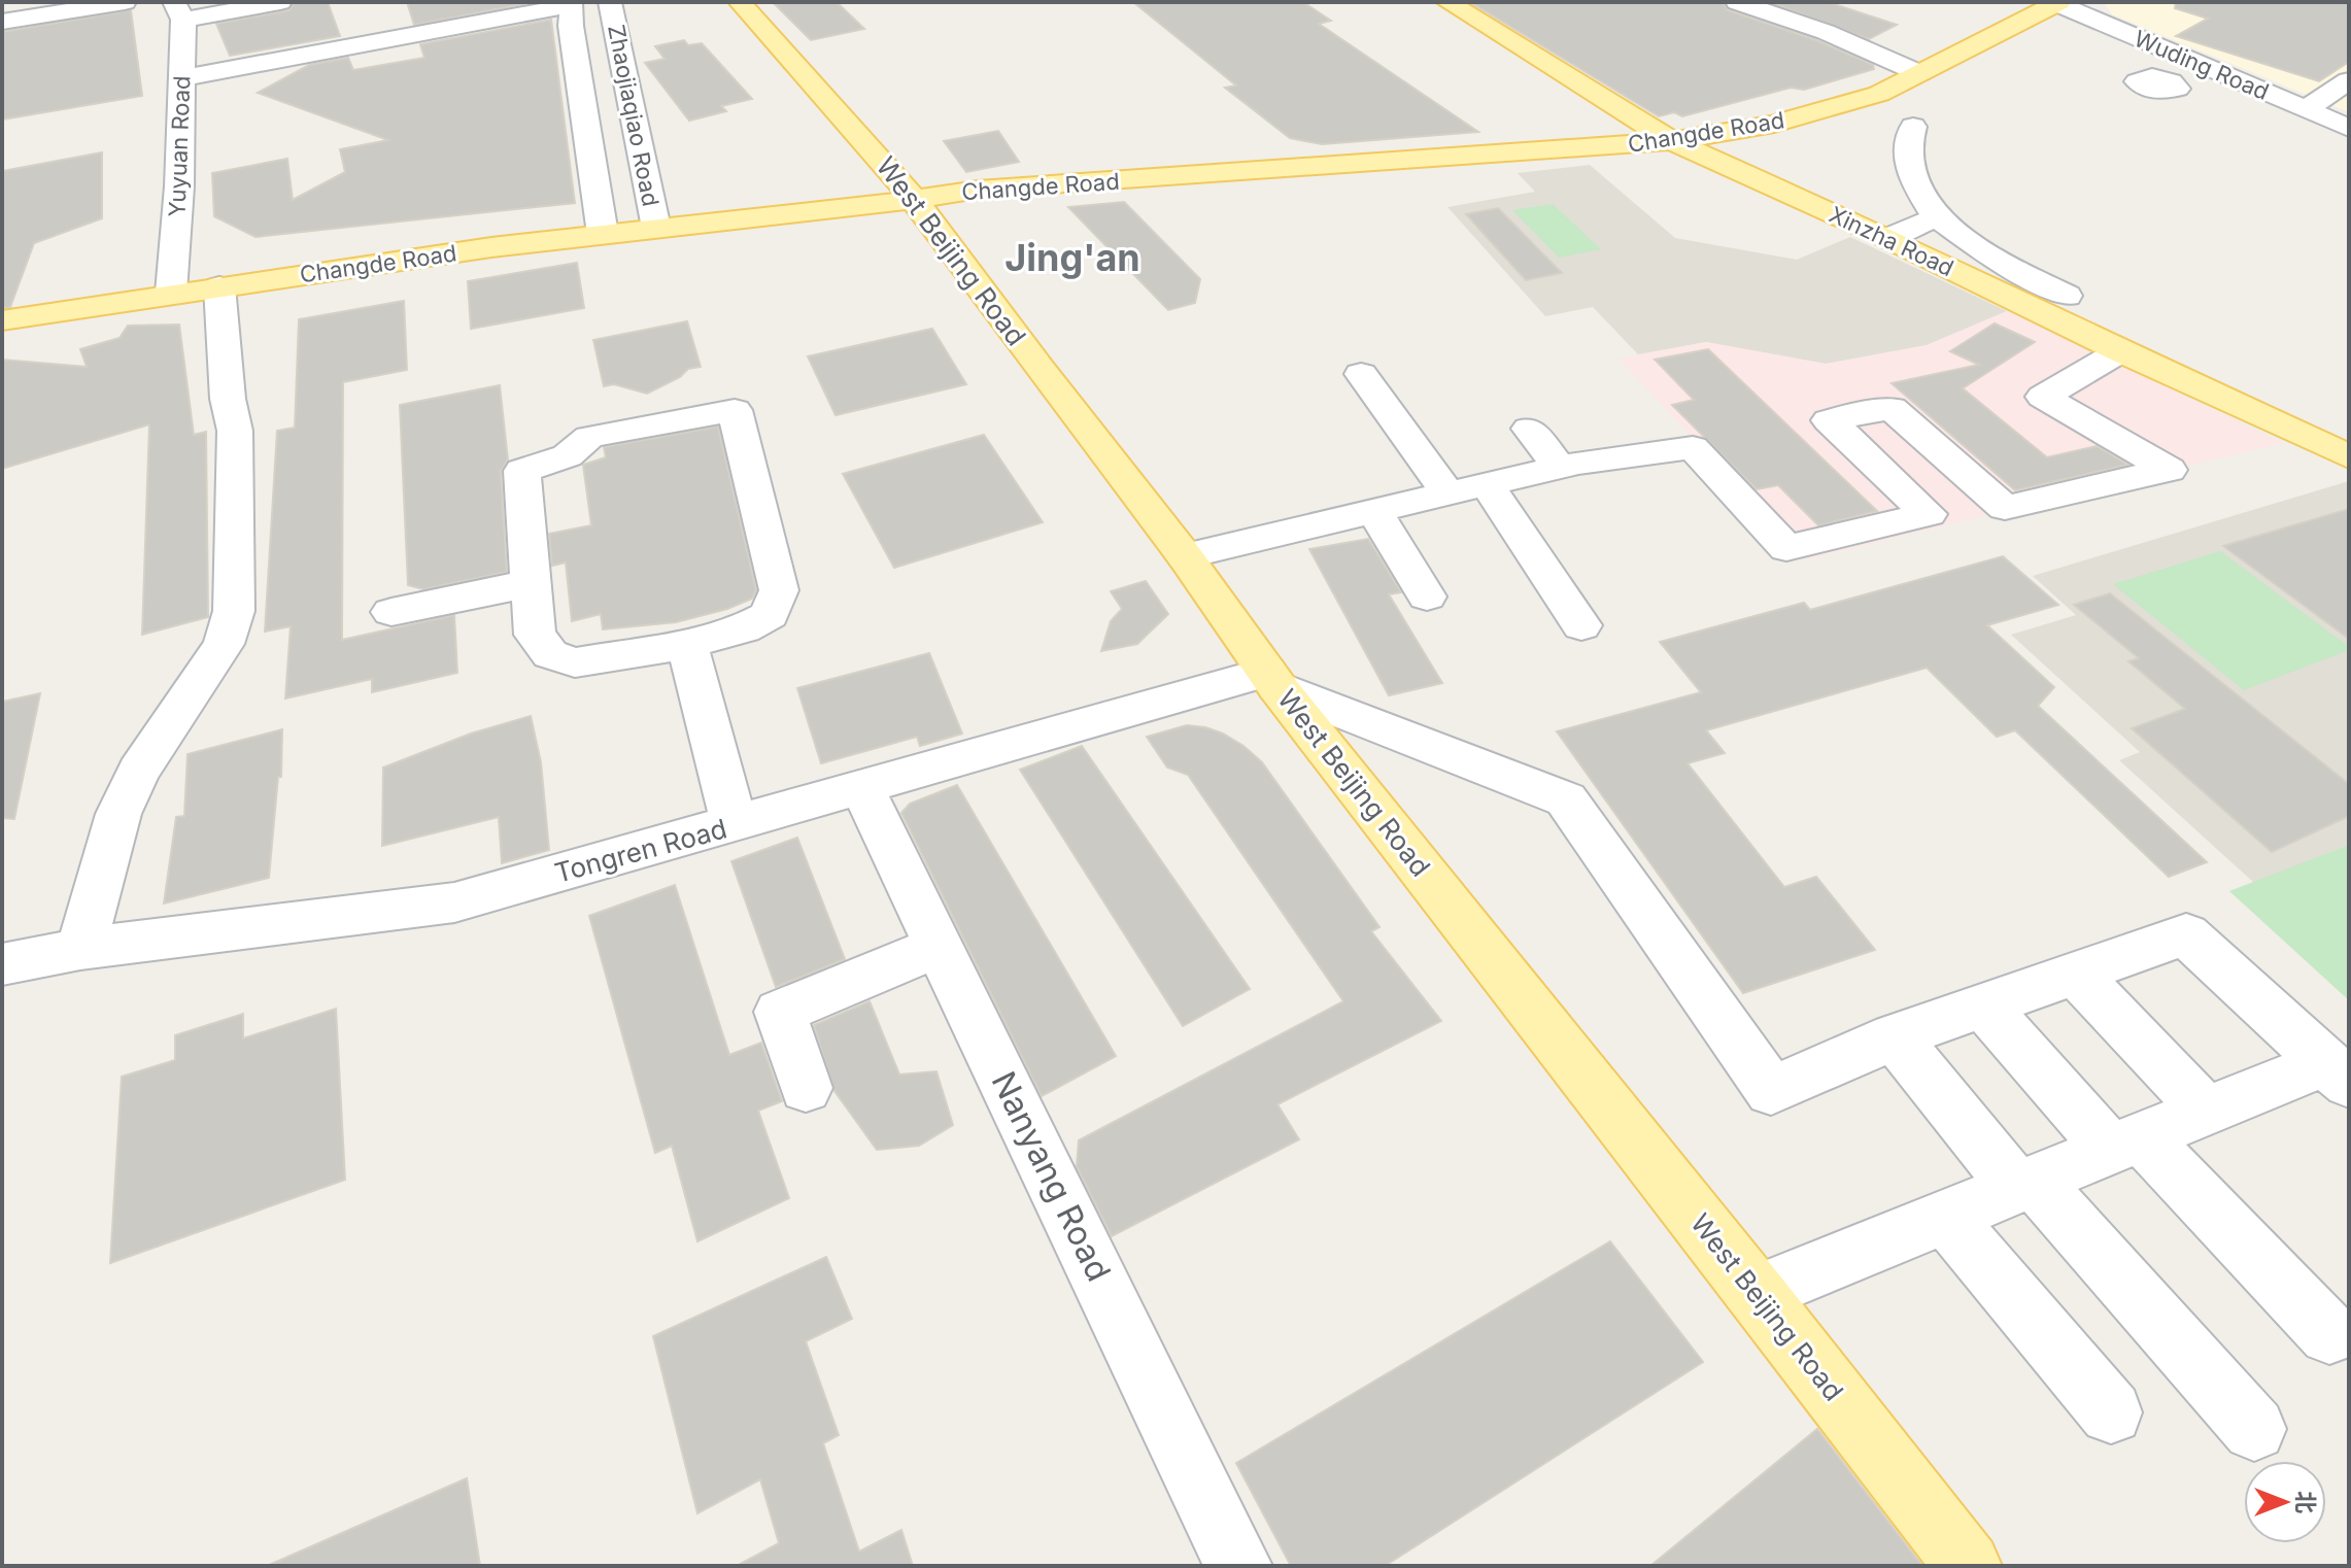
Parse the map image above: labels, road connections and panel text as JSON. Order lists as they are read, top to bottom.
{
  "streets": {
    "main road": ["Changde Road", "Xinzha Road", "West Beijing Road"],
    "street": [
      "Wuding Road",
      "Zhaojiaqiao Road",
      "Yuyuan Road",
      "Tongren Road",
      "Nanyang Road"
    ]
  },
  "crossings": [
    ["Wuding Road", "Changde Road"],
    ["Zhaojiaqiao Road", "Changde Road"],
    ["Changde Road", "Yuyuan Road"],
    ["Changde Road", "Xinzha Road"],
    ["Changde Road", "West Beijing Road"],
    ["West Beijing Road", "Tongren Road"],
    ["Tongren Road", "Nanyang Road"]
  ],
  "districts": ["Jing'an"],
  "north": "right"
}
